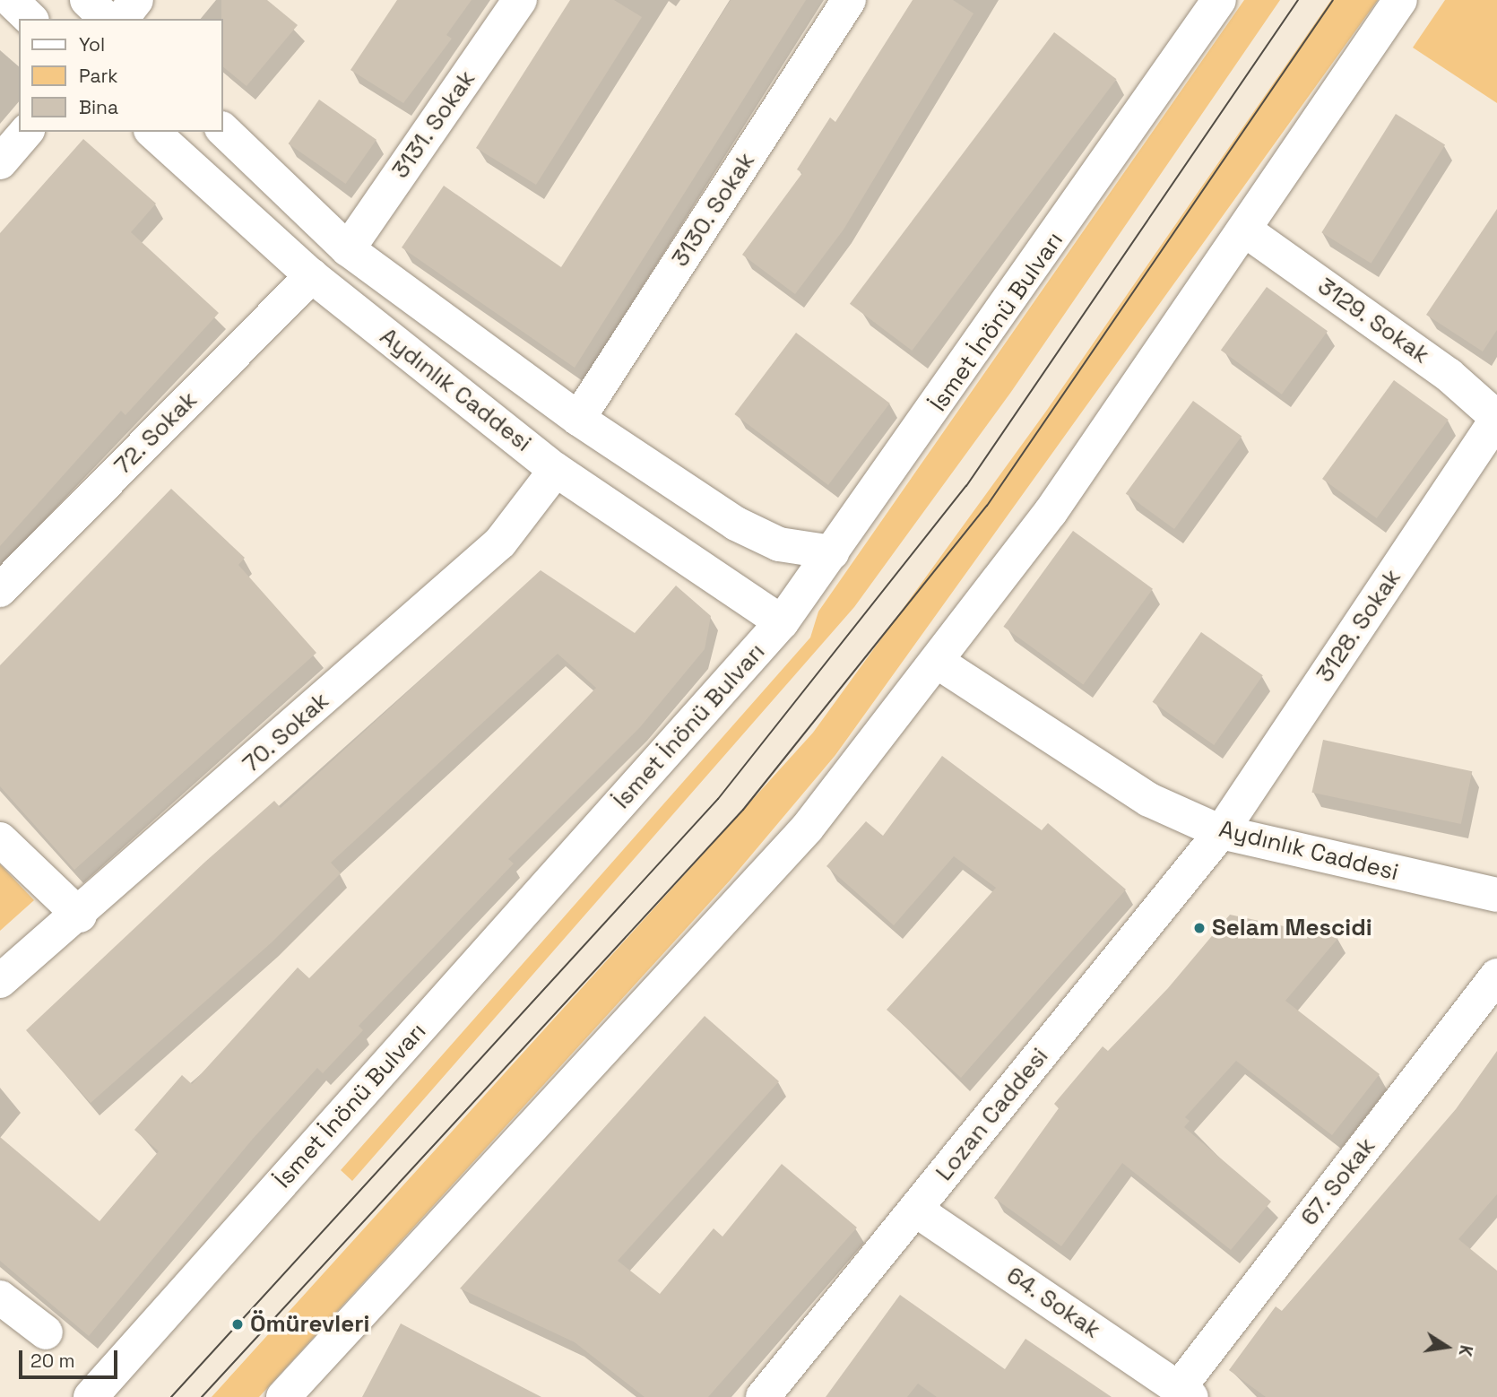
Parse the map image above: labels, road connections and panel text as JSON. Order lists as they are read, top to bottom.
{
  "streets": {
    "main road": [
      "3131. Sokak",
      "3130. Sokak",
      "3129. Sokak",
      "İsmet İnönü Bulvarı",
      "Aydınlık Caddesi",
      "72. Sokak",
      "3128. Sokak",
      "70. Sokak",
      "Lozan Caddesi",
      "67. Sokak",
      "64. Sokak"
    ]
  },
  "crossings": [
    ["3131. Sokak", "Aydınlık Caddesi"],
    ["3130. Sokak", "Aydınlık Caddesi"],
    ["3130. Sokak", "70. Sokak"],
    ["3129. Sokak", "3128. Sokak"],
    ["İsmet İnönü Bulvarı", "Aydınlık Caddesi"],
    ["Aydınlık Caddesi", "72. Sokak"],
    ["Aydınlık Caddesi", "3128. Sokak"],
    ["Aydınlık Caddesi", "70. Sokak"],
    ["Aydınlık Caddesi", "Lozan Caddesi"],
    ["3128. Sokak", "Lozan Caddesi"],
    ["Lozan Caddesi", "64. Sokak"],
    ["67. Sokak", "64. Sokak"]
  ],
  "places": ["Selam Mescidi", "Ömürevleri"],
  "legend": ["Yol", "Park", "Bina"],
  "scale_bar": "20 m",
  "north": "right"
}
